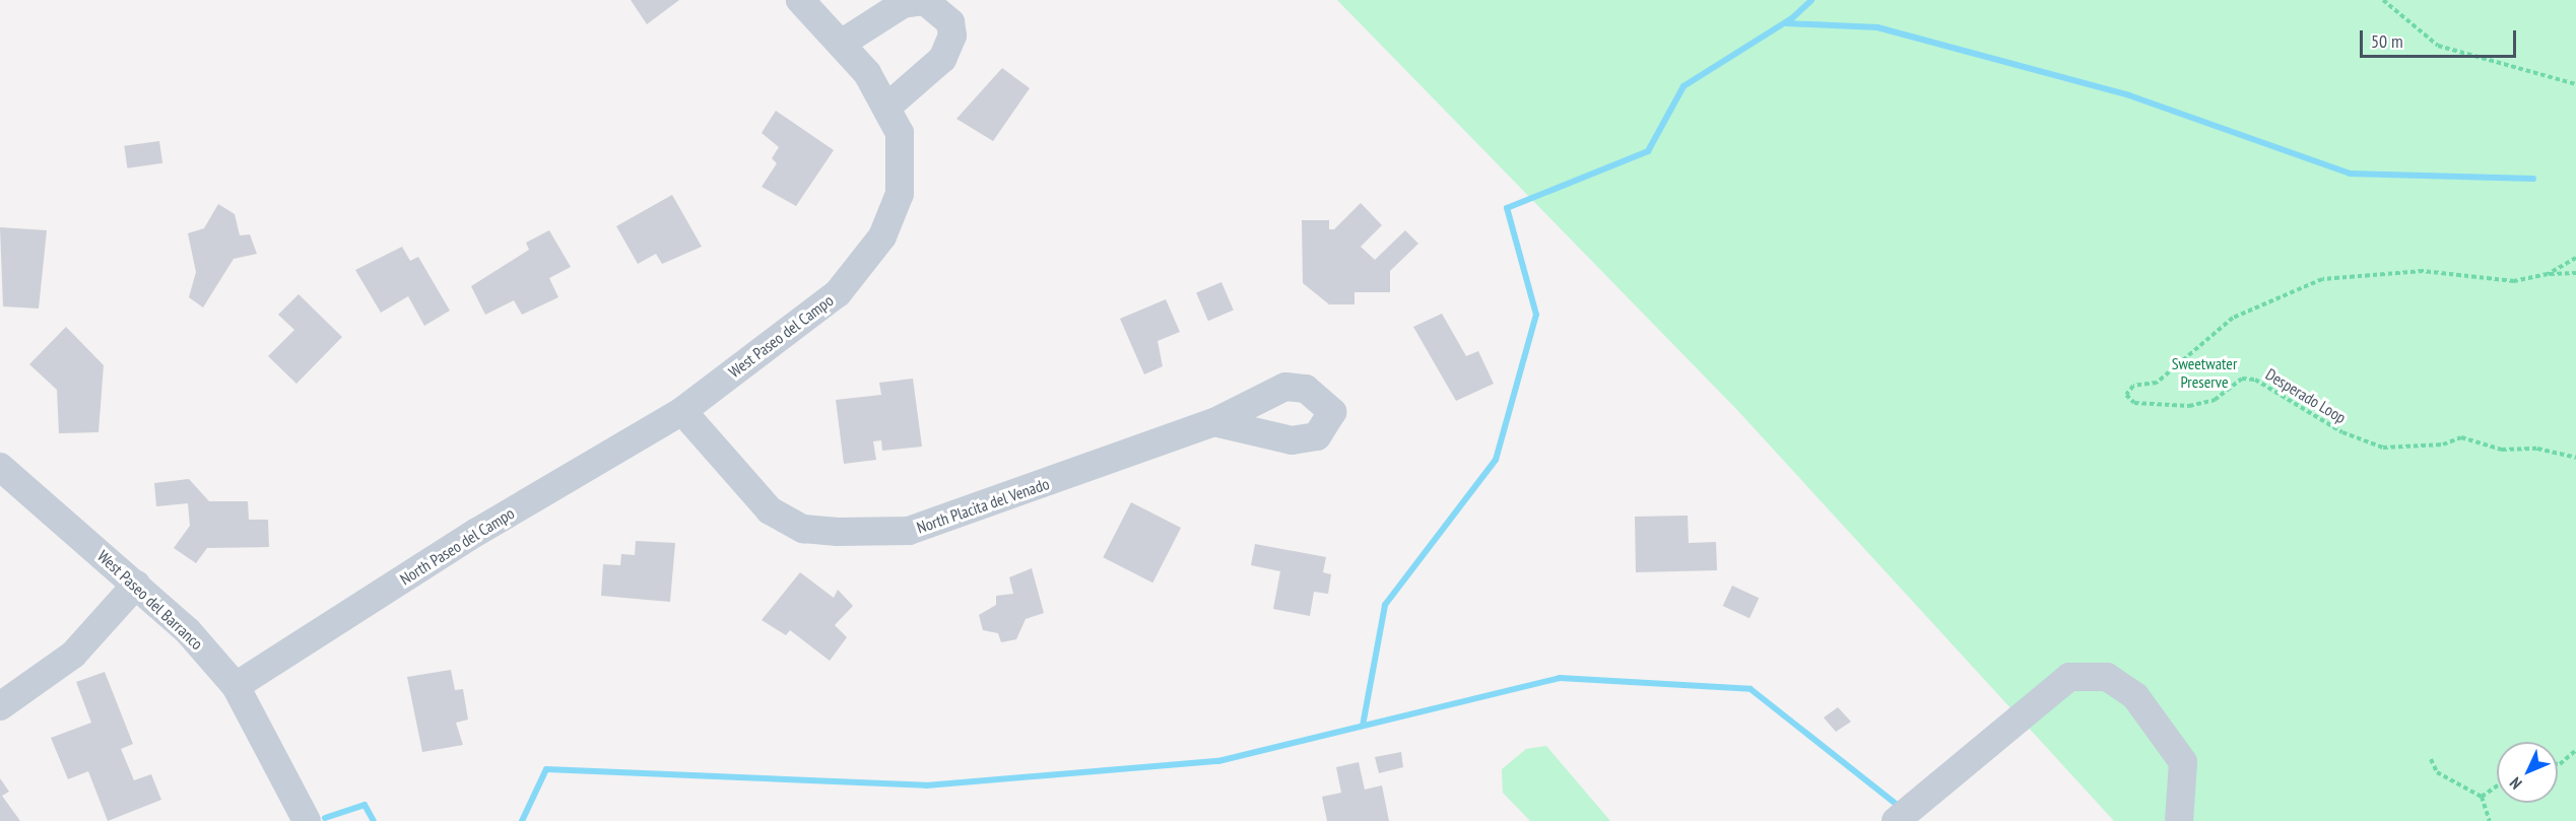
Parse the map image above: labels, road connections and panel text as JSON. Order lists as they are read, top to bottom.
{
  "streets": {
    "street": [
      "West Paseo del Campo",
      "North Placita del Venado",
      "North Paseo del Campo",
      "West Paseo del Barranco"
    ],
    "path": ["Desperado Loop"]
  },
  "crossings": [
    ["West Paseo del Campo", "North Placita del Venado"],
    ["West Paseo del Campo", "North Paseo del Campo"],
    ["North Placita del Venado", "North Paseo del Campo"],
    ["North Paseo del Campo", "West Paseo del Barranco"]
  ],
  "parks": ["Sweetwater Preserve"],
  "scale_bar": "50 m",
  "north": "bottom left"
}
